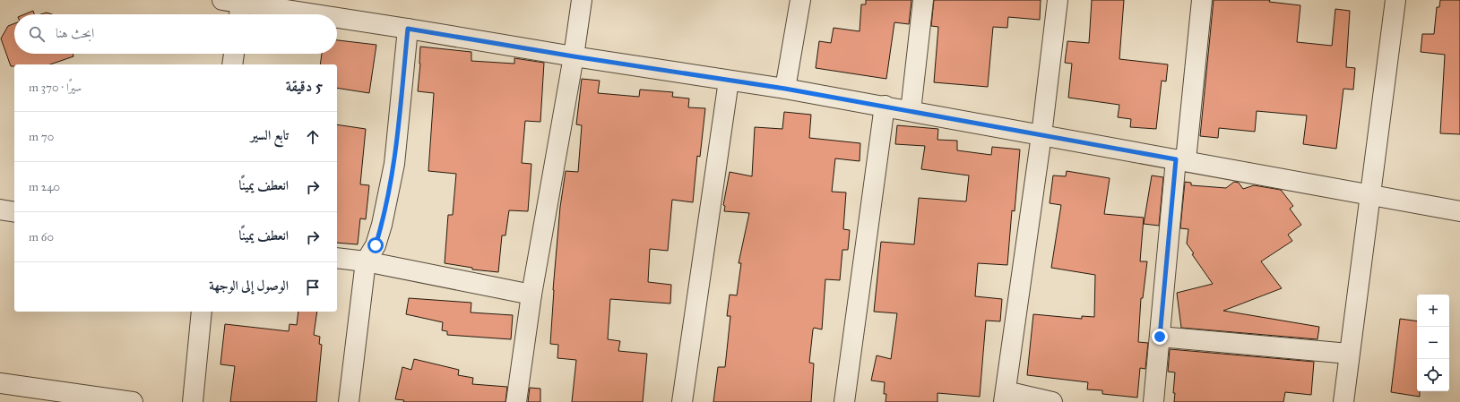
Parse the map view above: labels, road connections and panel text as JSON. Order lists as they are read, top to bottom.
{
  "page": {
    "search": "ابحث هنا",
    "heading": ["5 دقيقة", "سيرًا · 370 m"],
    "list": [
      ["تابع السير", "70 m"],
      ["انعطف يمينًا", "240 m"],
      ["انعطف يمينًا", "60 m"],
      "الوصول إلى الوجهة"
    ],
    "map_buttons": ["+", "−"]
  }
}
